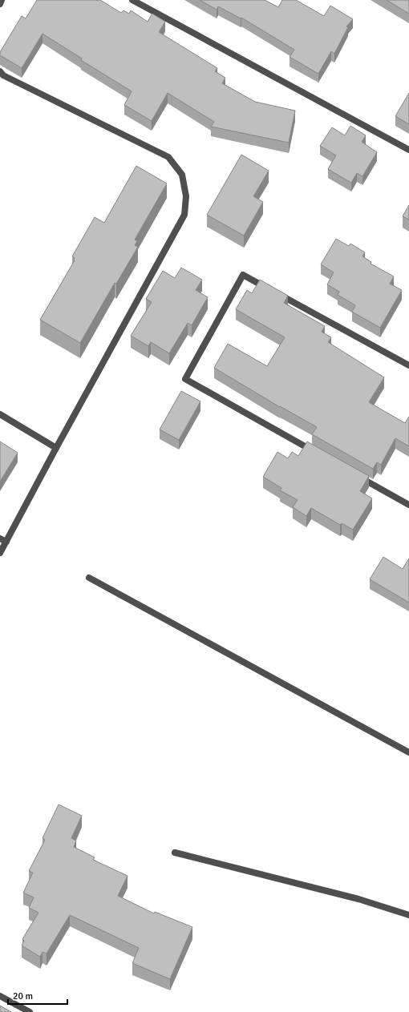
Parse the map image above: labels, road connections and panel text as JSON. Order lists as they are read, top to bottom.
{
  "scale_bar": "20 m"
}
